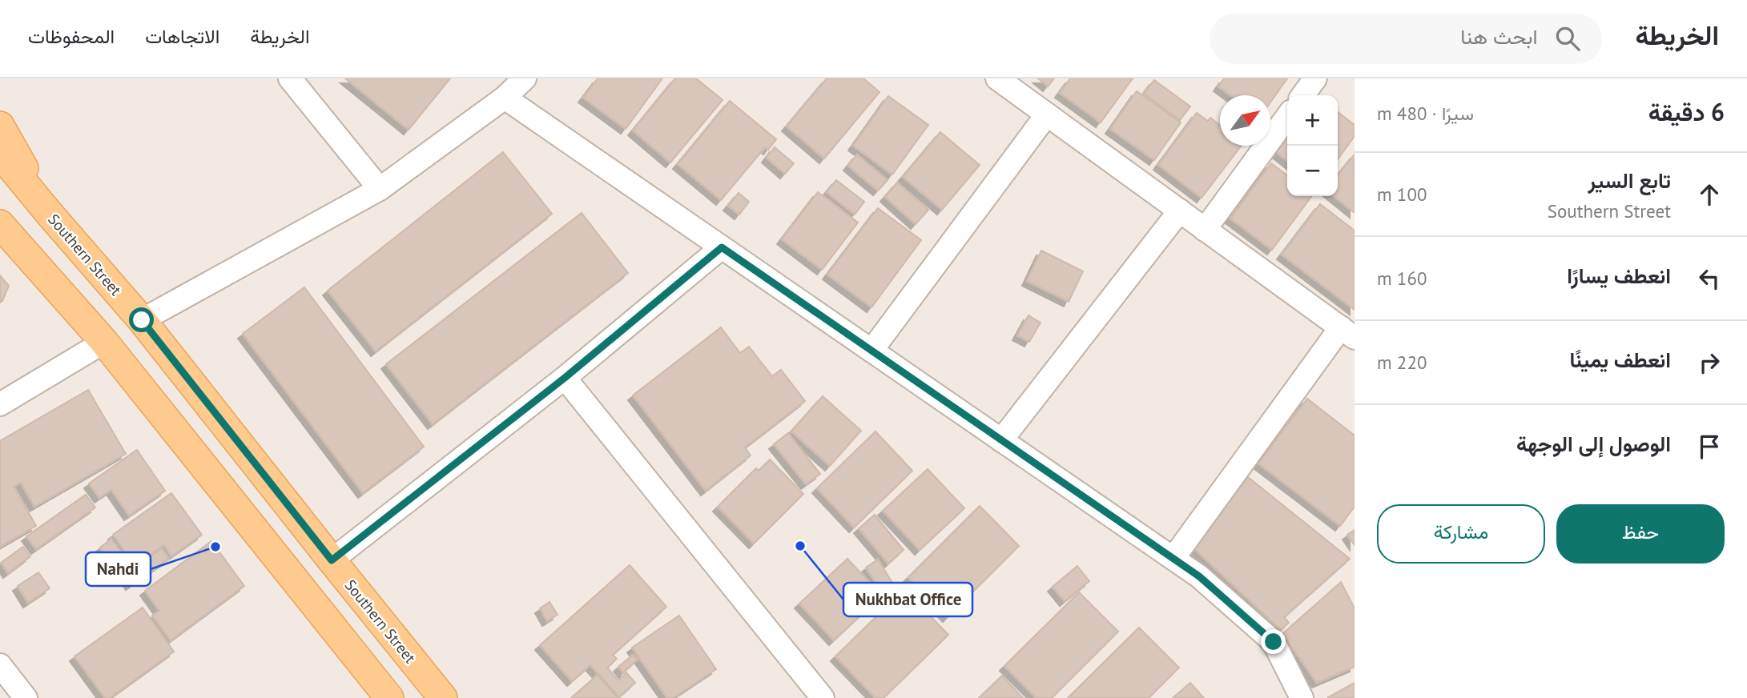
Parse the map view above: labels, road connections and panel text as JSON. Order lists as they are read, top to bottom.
{
  "streets": {
    "main road": ["Southern Street"]
  },
  "places": ["Nukhbat Office", "Nahdi"],
  "north": "top right",
  "page": {
    "header": "الخريطة",
    "search": "ابحث هنا",
    "nav": ["الخريطة", "الاتجاهات", "المحفوظات"],
    "heading": ["6 دقيقة", "سيرًا · 480 m"],
    "map_buttons": ["+", "−"],
    "list": [
      ["تابع السير", "Southern Street", "100 m"],
      ["انعطف يسارًا", "160 m"],
      ["انعطف يمينًا", "220 m"],
      "الوصول إلى الوجهة"
    ],
    "buttons": ["حفظ", "مشاركة"]
  }
}
